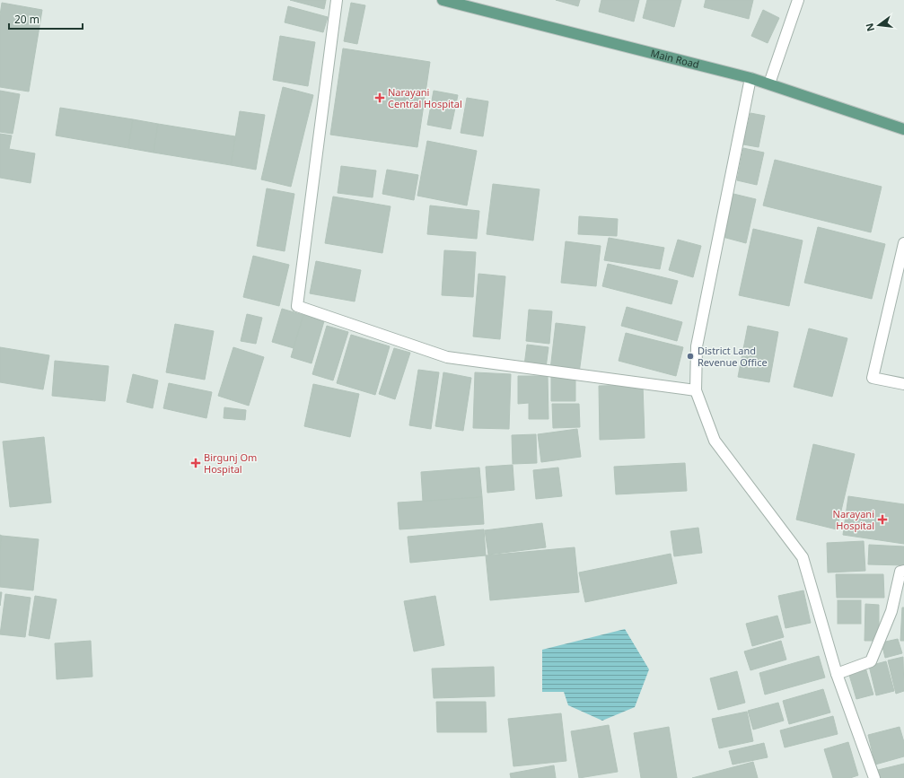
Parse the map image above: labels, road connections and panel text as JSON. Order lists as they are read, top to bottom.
{
  "streets": {
    "main road": ["Main Road"]
  },
  "places": {
    "health": ["Narayani Central Hospital", "Birgunj Om Hospital", "Narayani Hospital"],
    "other": ["District Land Revenue Office"]
  },
  "scale_bar": "20 m",
  "north": "left"
}
